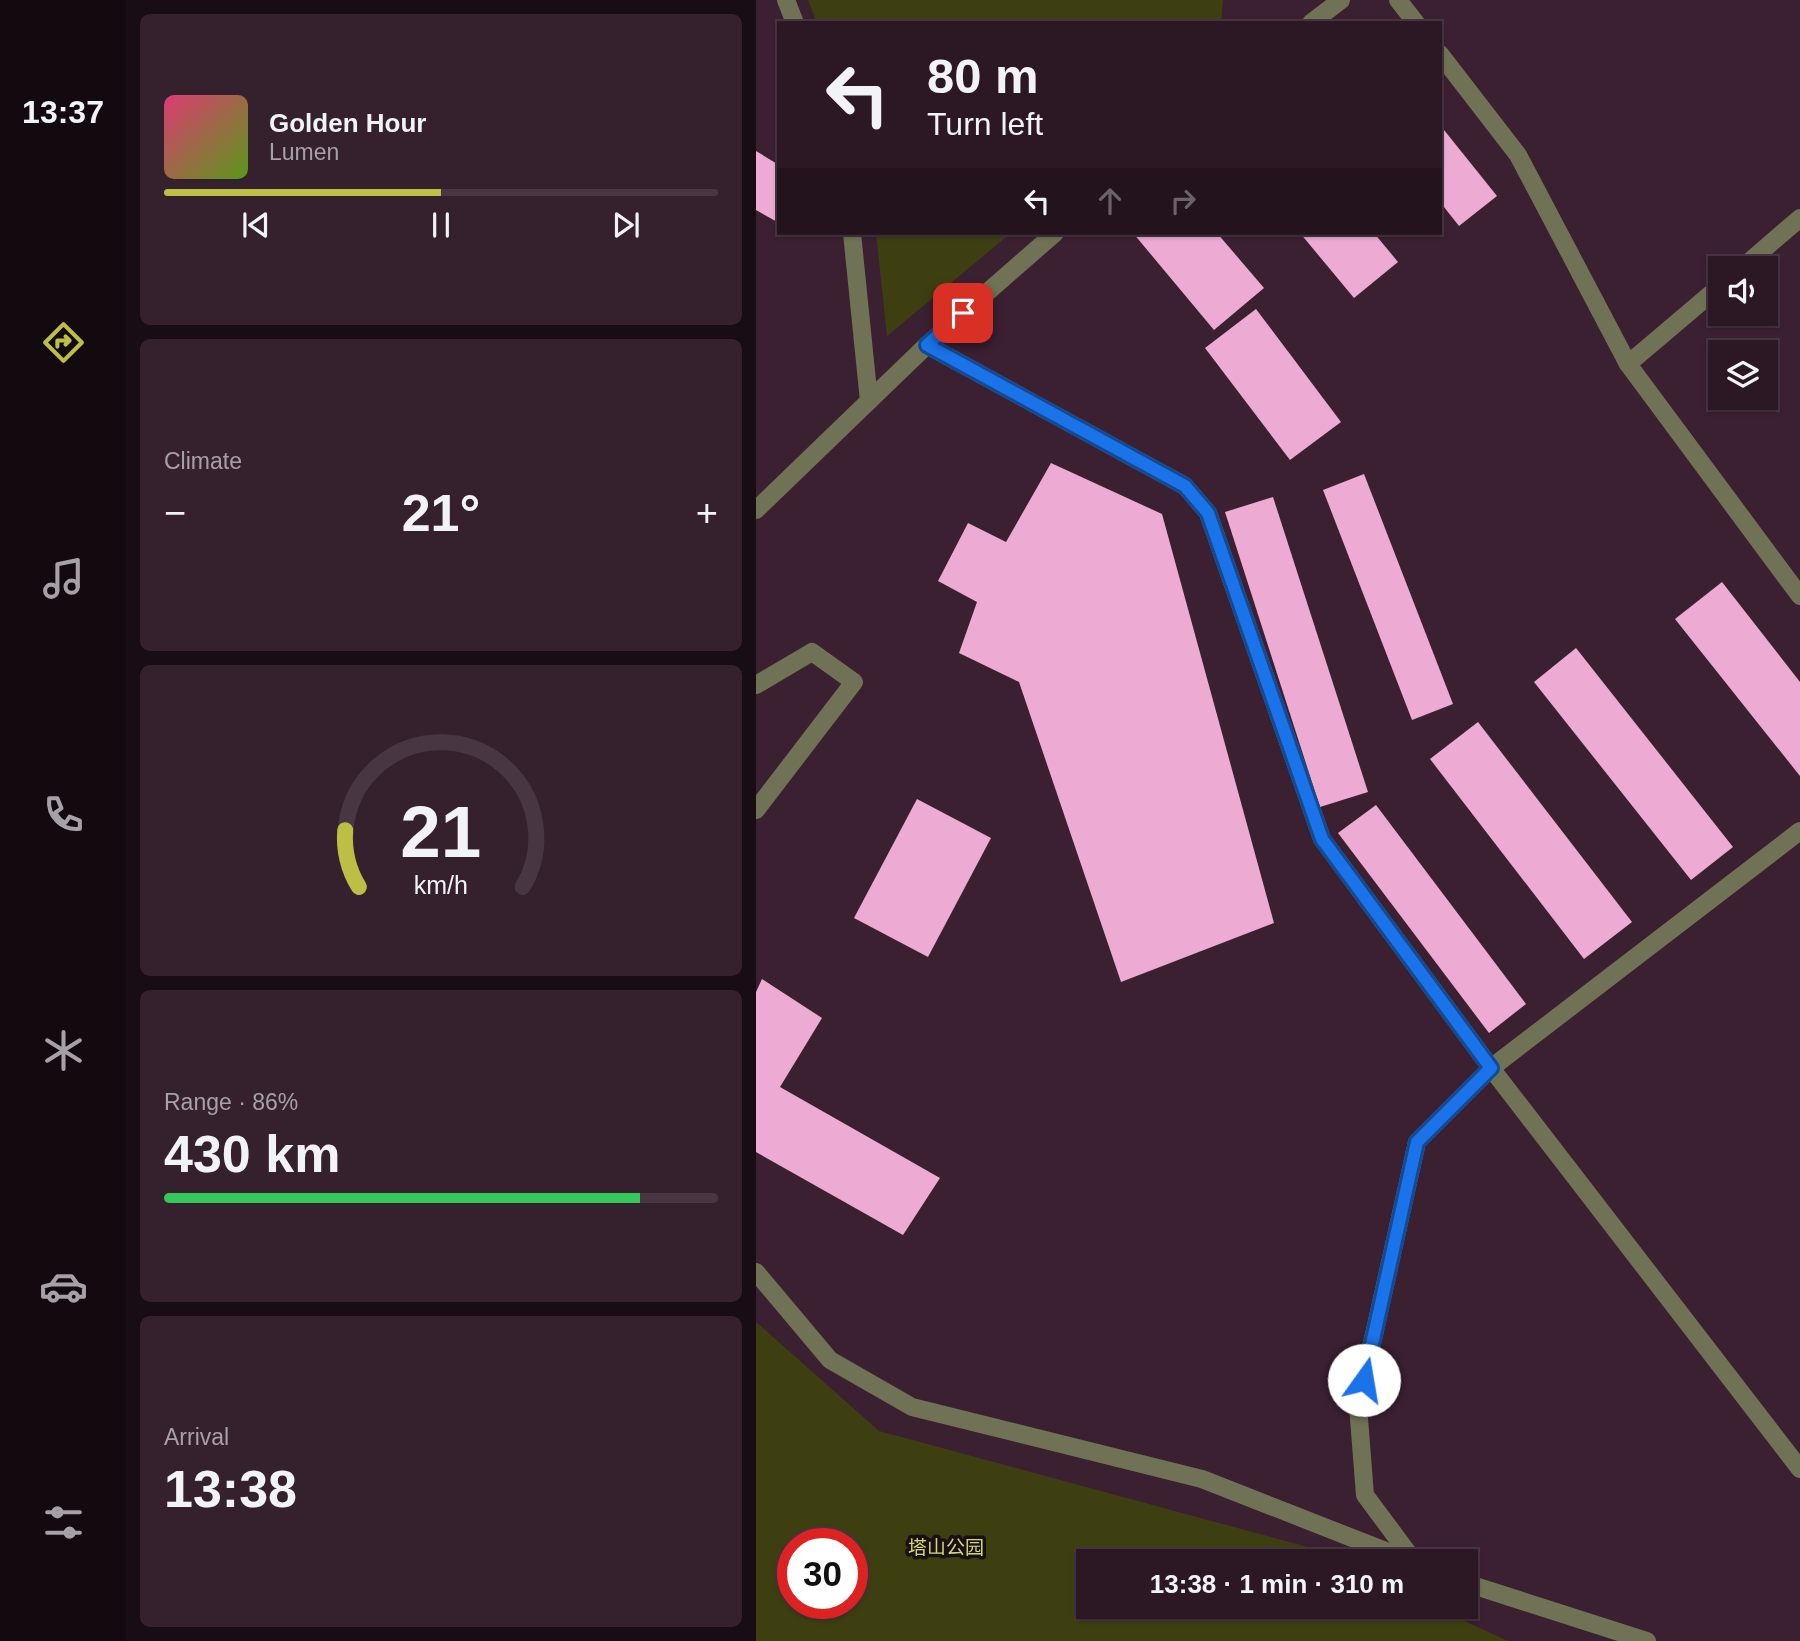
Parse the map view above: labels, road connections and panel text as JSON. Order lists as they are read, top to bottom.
{
  "parks": ["塔山公园"],
  "page": {
    "tabs": "13:37",
    "turn": ["80 m", "Turn left"],
    "song": ["Golden Hour", "Lumen"],
    "tile": [
      "Climate",
      ["Range · 86%", "430 km"],
      ["Arrival", "13:38"]
    ],
    "heat": ["−", "21°", "+"],
    "limit": "30",
    "trip": "13:38 · 1 min · 310 m",
    "gauge": ["21", "km/h"]
  }
}
